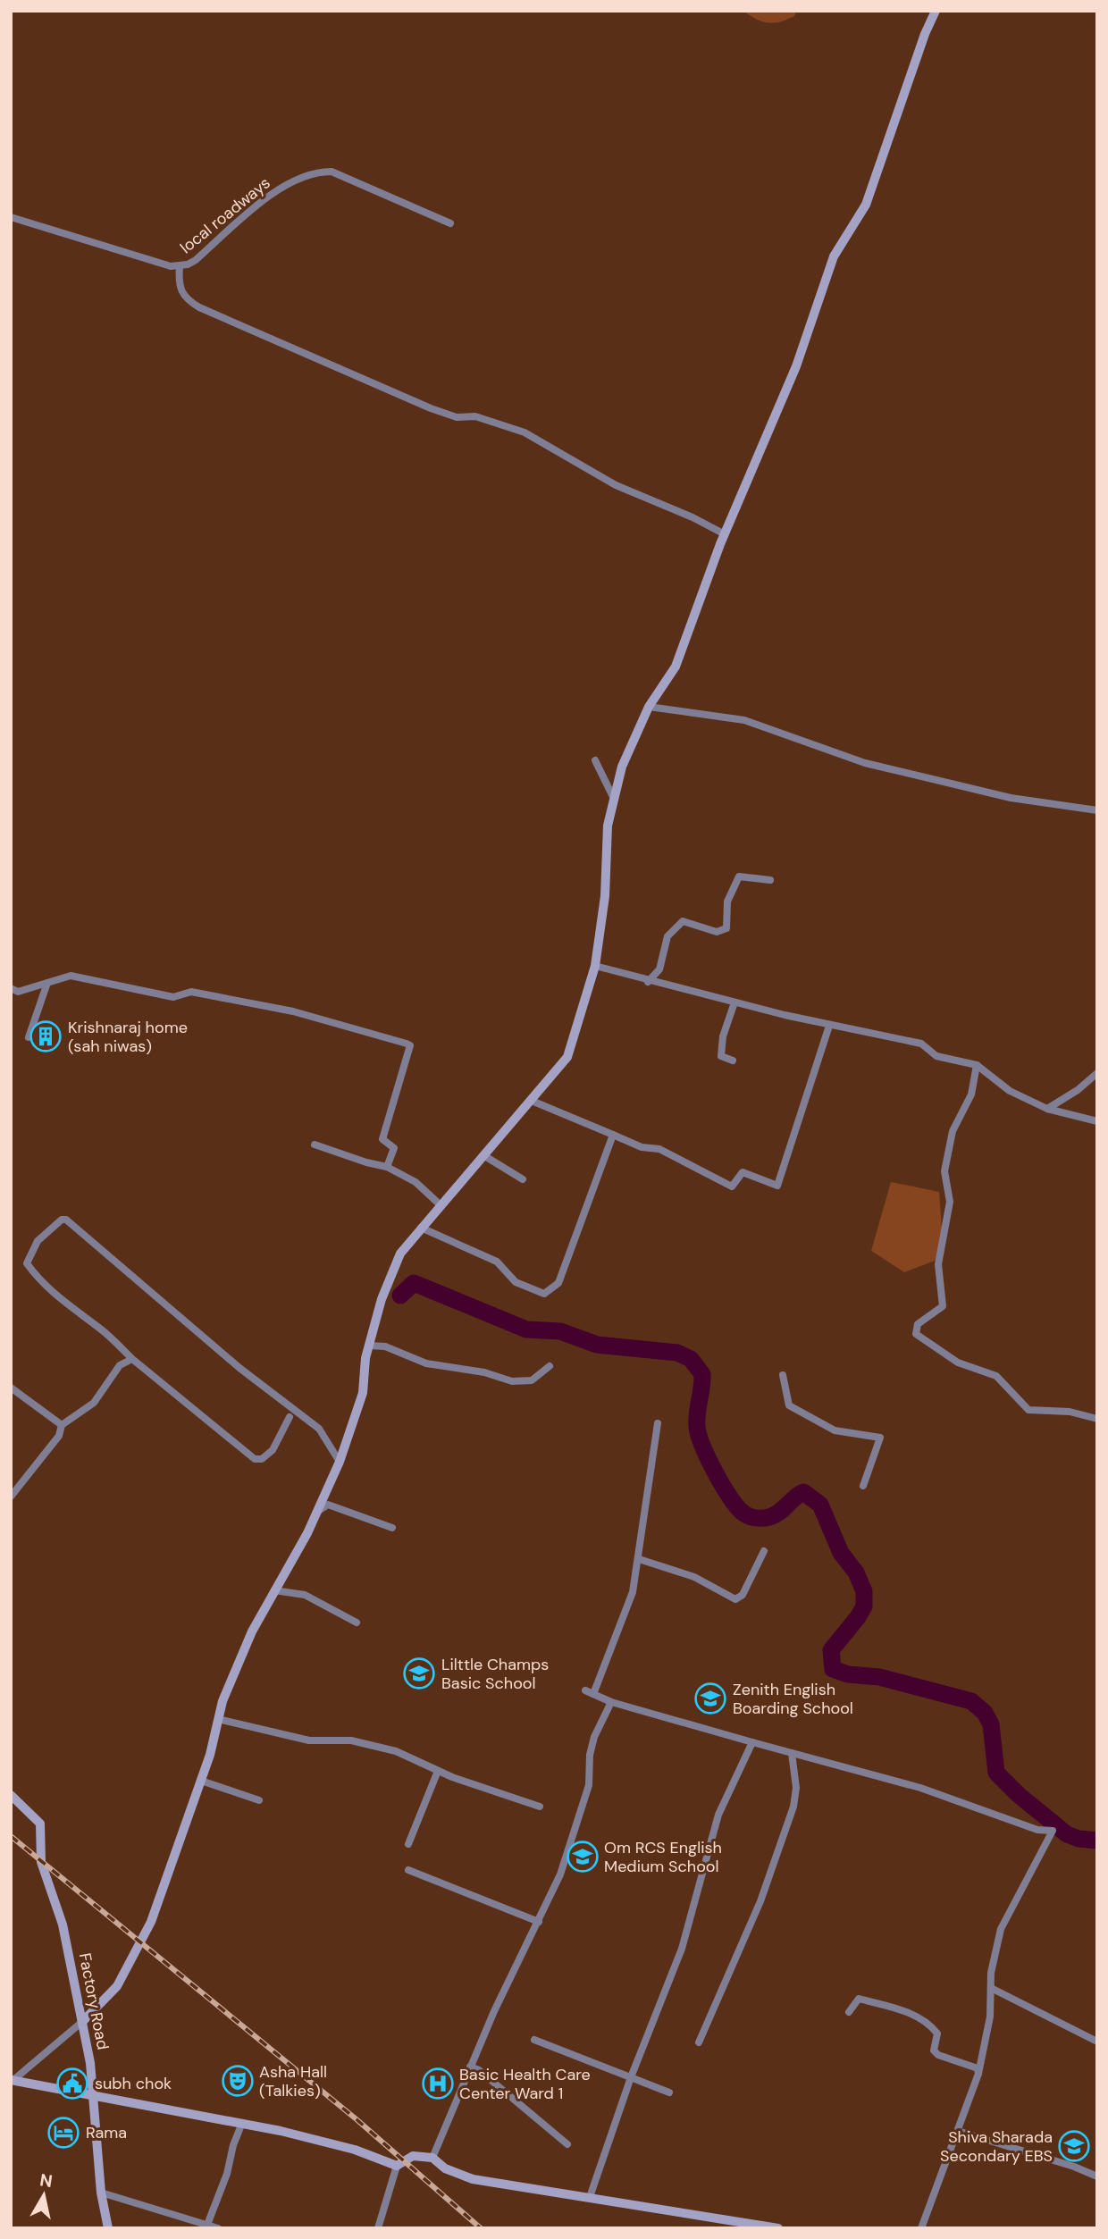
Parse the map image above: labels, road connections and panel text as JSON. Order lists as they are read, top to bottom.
{
  "streets": {
    "main road": ["Factory Road"],
    "street": ["local roadways"]
  },
  "places": {
    "building": ["Krishnaraj home (sah niwas)"],
    "school or university": [
      "Lilttle Champs Basic School",
      "Zenith English Boarding School",
      "Om RCS English Medium School",
      "Shiva Sharada Secondary EBS"
    ],
    "theatre": ["Asha Hall (Talkies)"],
    "public building": ["subh chok"],
    "hospital": ["Basic Health Care Center Ward 1"],
    "hotel": ["Rama"]
  },
  "north": "top"
}
